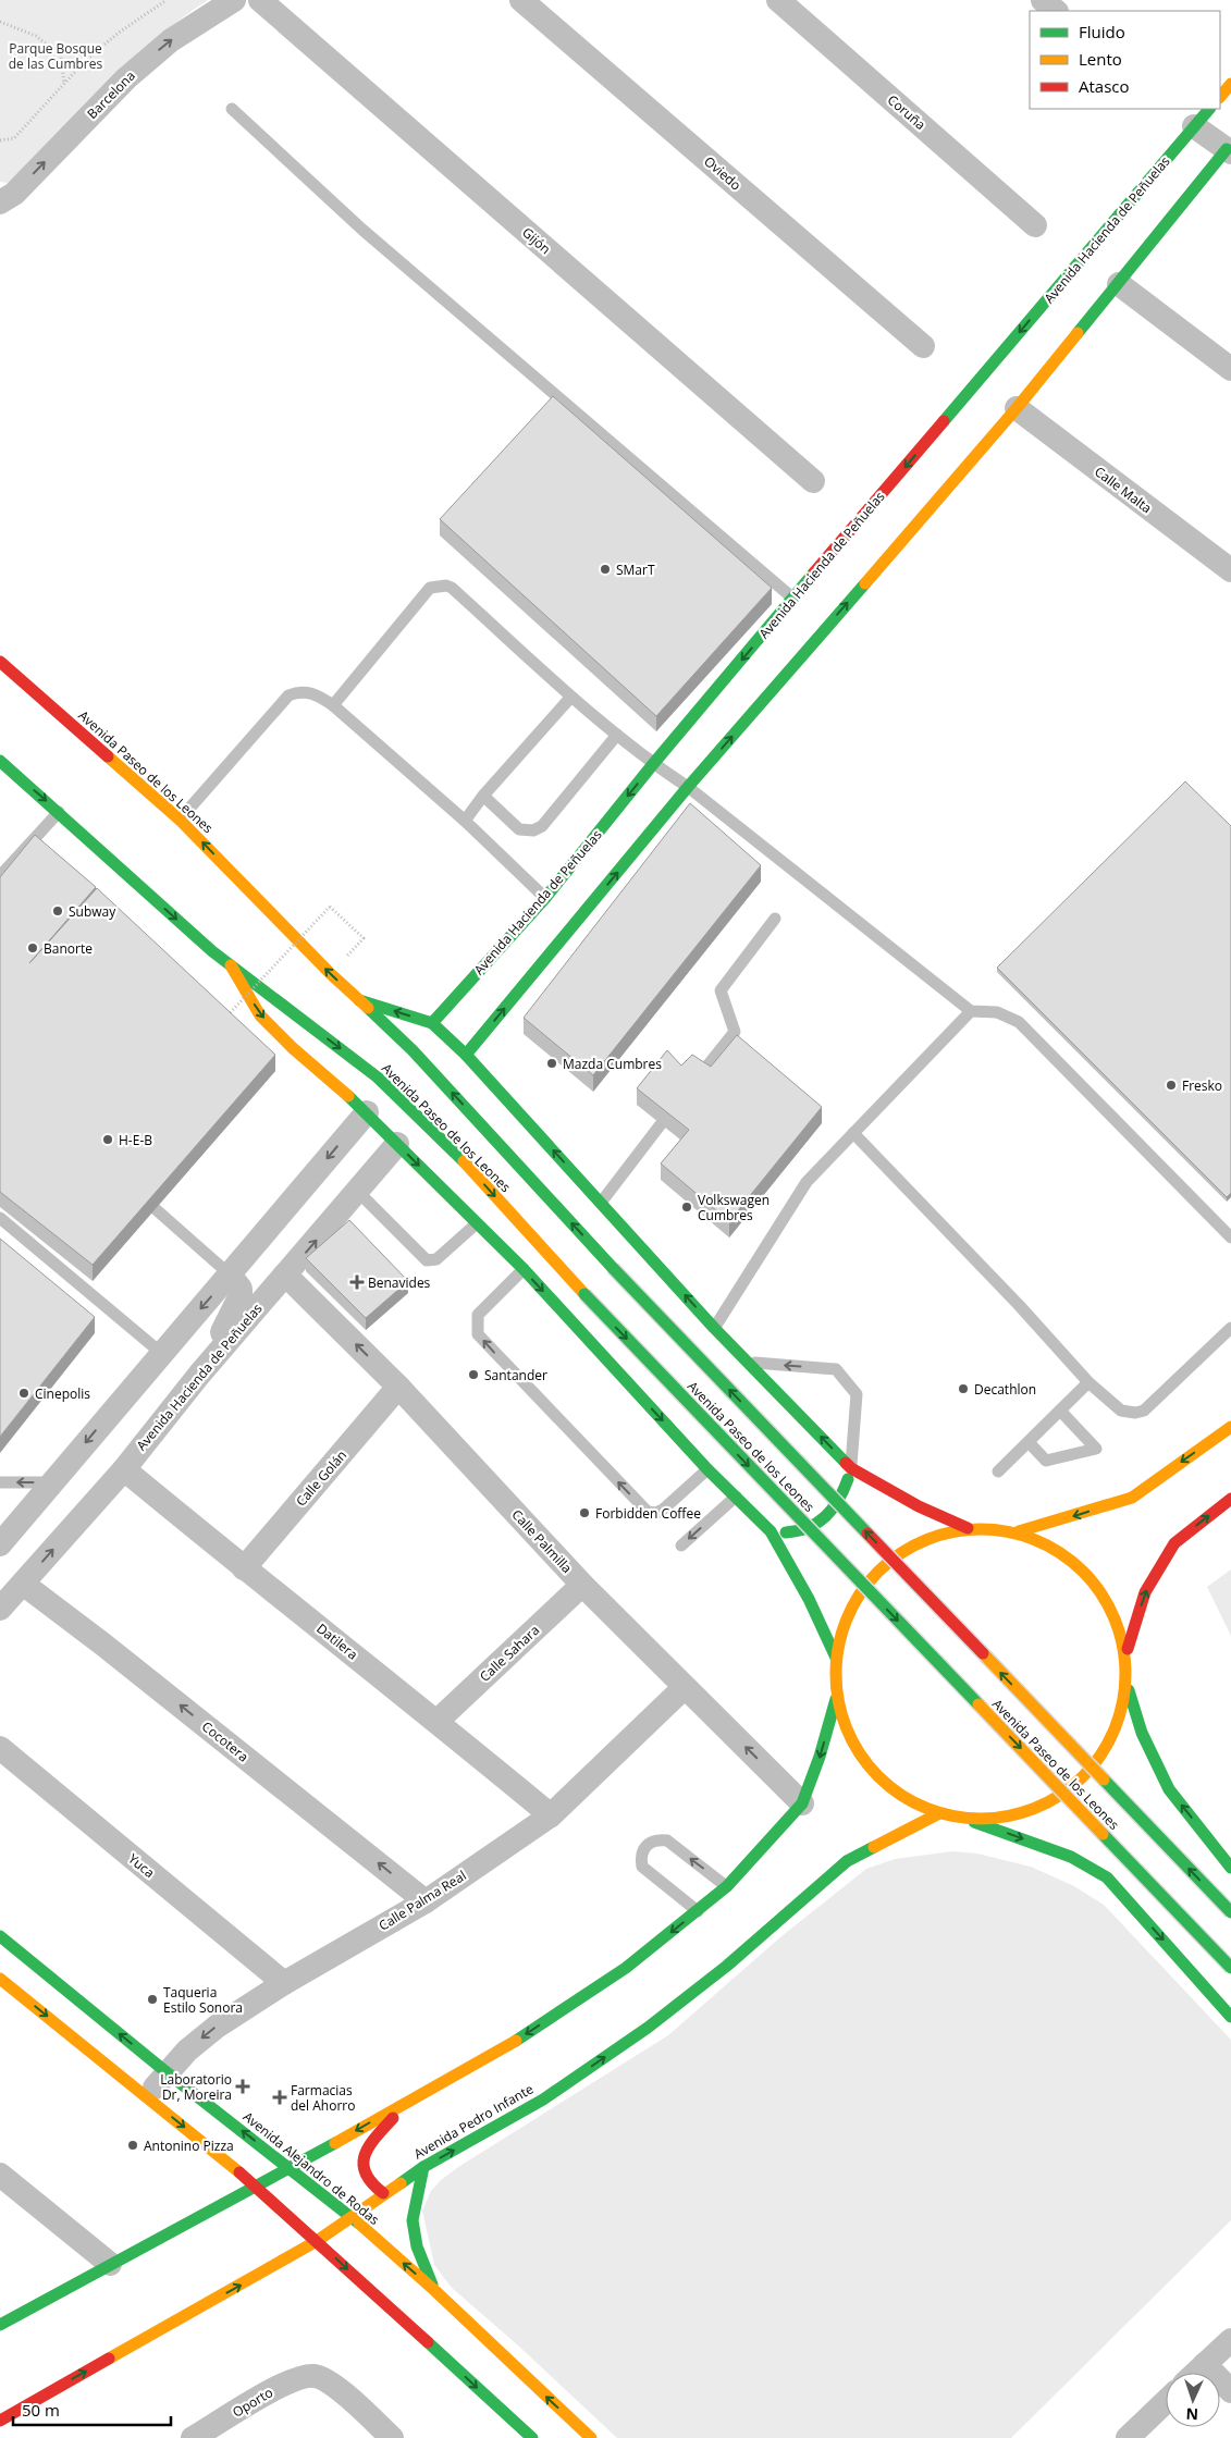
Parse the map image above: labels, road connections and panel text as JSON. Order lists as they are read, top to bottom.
{
  "streets": {
    "street": [
      "Barcelona",
      "Coruña",
      "Oviedo",
      "Avenida Hacienda de Peñuelas",
      "Gijón",
      "Calle Malta",
      "Avenida Paseo de los Leones",
      "Calle Golán",
      "Calle Palmilla",
      "Datilera",
      "Calle Sahara",
      "Cocotera",
      "Yuca",
      "Calle Palma Real",
      "Avenida Pedro Infante",
      "Avenida Alejandro de Rodas",
      "Oporto"
    ]
  },
  "crossings": [
    ["Avenida Hacienda de Peñuelas", "Avenida Paseo de los Leones"],
    ["Avenida Hacienda de Peñuelas", "Calle Palmilla"],
    ["Avenida Hacienda de Peñuelas", "Datilera"],
    ["Avenida Hacienda de Peñuelas", "Cocotera"],
    ["Calle Golán", "Calle Palmilla"],
    ["Calle Golán", "Datilera"],
    ["Calle Palmilla", "Calle Sahara"],
    ["Calle Palmilla", "Calle Palma Real"],
    ["Datilera", "Calle Sahara"],
    ["Datilera", "Calle Palma Real"],
    ["Cocotera", "Calle Palma Real"],
    ["Yuca", "Calle Palma Real"],
    ["Calle Palma Real", "Avenida Alejandro de Rodas"],
    ["Avenida Pedro Infante", "Avenida Alejandro de Rodas"]
  ],
  "one_way": ["Barcelona", "Calle Palmilla", "Cocotera"],
  "parks": ["Parque Bosque de las Cumbres"],
  "places": {
    "other": [
      "SMarT",
      "Subway",
      "Banorte",
      "Mazda Cumbres",
      "Fresko",
      "H-E-B",
      "Volkswagen Cumbres",
      "Santander",
      "Decathlon",
      "Cinepolis",
      "Forbidden Coffee",
      "Taqueria Estilo Sonora",
      "Antonino Pizza"
    ],
    "health": ["Benavides", "Laboratorio Dr, Moreira", "Farmacias del Ahorro"]
  },
  "legend": ["Fluido", "Lento", "Atasco"],
  "scale_bar": "50 m",
  "north": "bottom"
}
